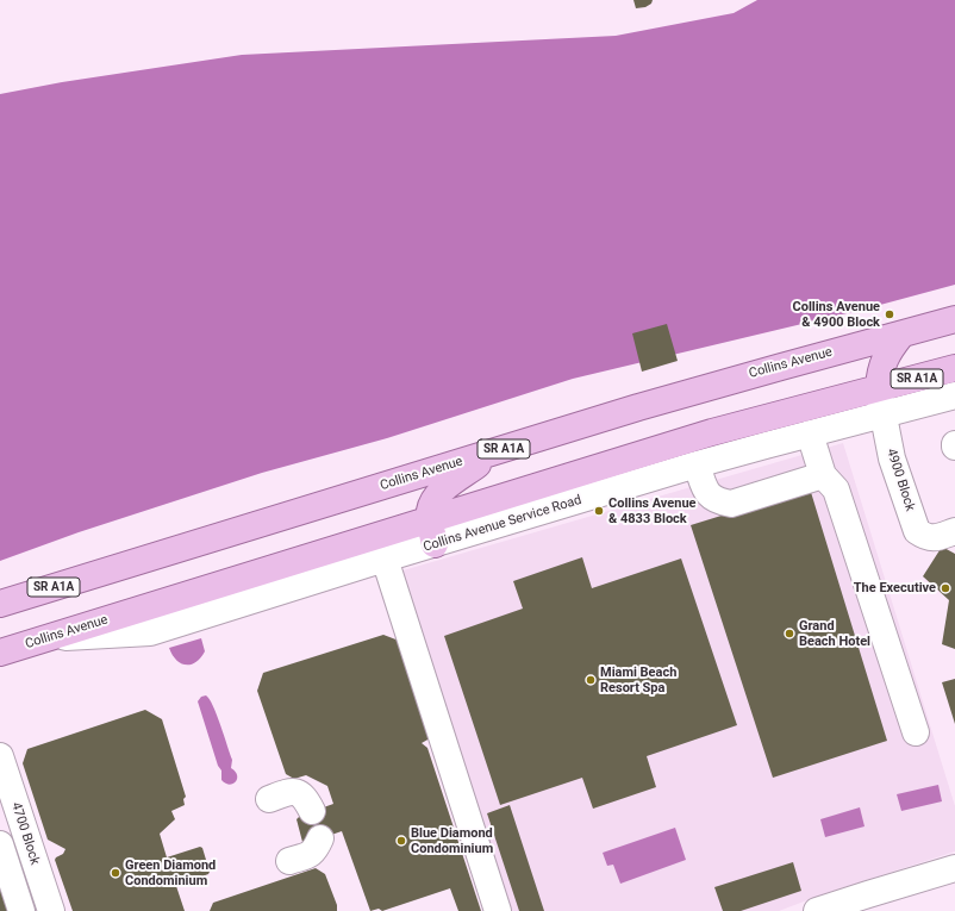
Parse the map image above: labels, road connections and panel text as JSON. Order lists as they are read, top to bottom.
{
  "streets": {
    "main road": ["Collins Avenue", "SR A1A"],
    "street": ["4900 Block", "Collins Avenue Service Road", "4700 Block"]
  },
  "crossings": [
    ["Collins Avenue", "4900 Block"],
    ["Collins Avenue", "Collins Avenue Service Road"],
    ["4900 Block", "Collins Avenue Service Road"]
  ],
  "places": [
    "Collins Avenue & 4900 Block",
    "Collins Avenue & 4833 Block",
    "The Executive",
    "Grand Beach Hotel",
    "Miami Beach Resort Spa",
    "Blue Diamond Condominium",
    "Green Diamond Condominium"
  ]
}
